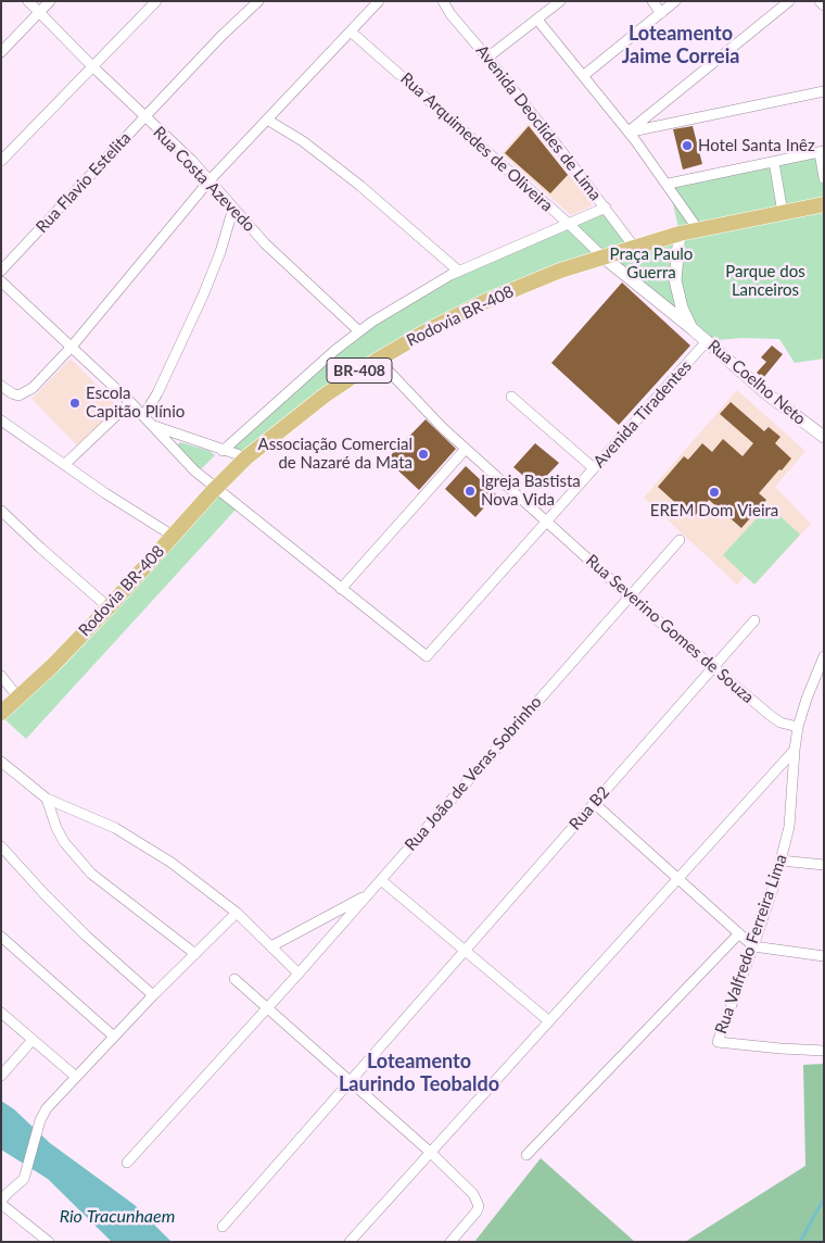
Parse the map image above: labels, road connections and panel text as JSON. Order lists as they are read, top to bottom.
{
  "streets": {
    "main road": ["Rodovia BR-408", "BR-408"],
    "street": [
      "Avenida Deoclides de Lima",
      "Rua Arquimedes de Oliveira",
      "Rua Costa Azevedo",
      "Rua Flavio Estelita",
      "Rua Coelho Neto",
      "Avenida Tiradentes",
      "Rua Severino Gomes de Souza",
      "Rua João de Veras Sobrinho",
      "Rua B2",
      "Rua Valfredo Ferreira Lima"
    ]
  },
  "crossings": [
    ["Avenida Deoclides de Lima", "Rodovia BR-408"],
    ["Rua Arquimedes de Oliveira", "Rodovia BR-408"],
    ["Rua Arquimedes de Oliveira", "Rua Coelho Neto"],
    ["Rua Costa Azevedo", "Rua Flavio Estelita"],
    ["Rodovia BR-408", "Rua Coelho Neto"],
    ["Rodovia BR-408", "Rua Severino Gomes de Souza"],
    ["Rua Coelho Neto", "Avenida Tiradentes"],
    ["Avenida Tiradentes", "Rua Severino Gomes de Souza"],
    ["Rua Severino Gomes de Souza", "Rua João de Veras Sobrinho"],
    ["Rua Severino Gomes de Souza", "Rua B2"],
    ["Rua Severino Gomes de Souza", "Rua Valfredo Ferreira Lima"]
  ],
  "districts": ["Loteamento Jaime Correia", "Loteamento Laurindo Teobaldo"],
  "water": ["Rio Tracunhaem"],
  "parks": ["Praça Paulo Guerra", "Parque dos Lanceiros"],
  "places": [
    "Hotel Santa Inêz",
    "Escola Capitão Plínio",
    "Associação Comercial de Nazaré da Mata",
    "Igreja Bastista Nova Vida",
    "EREM Dom Vieira"
  ]
}
